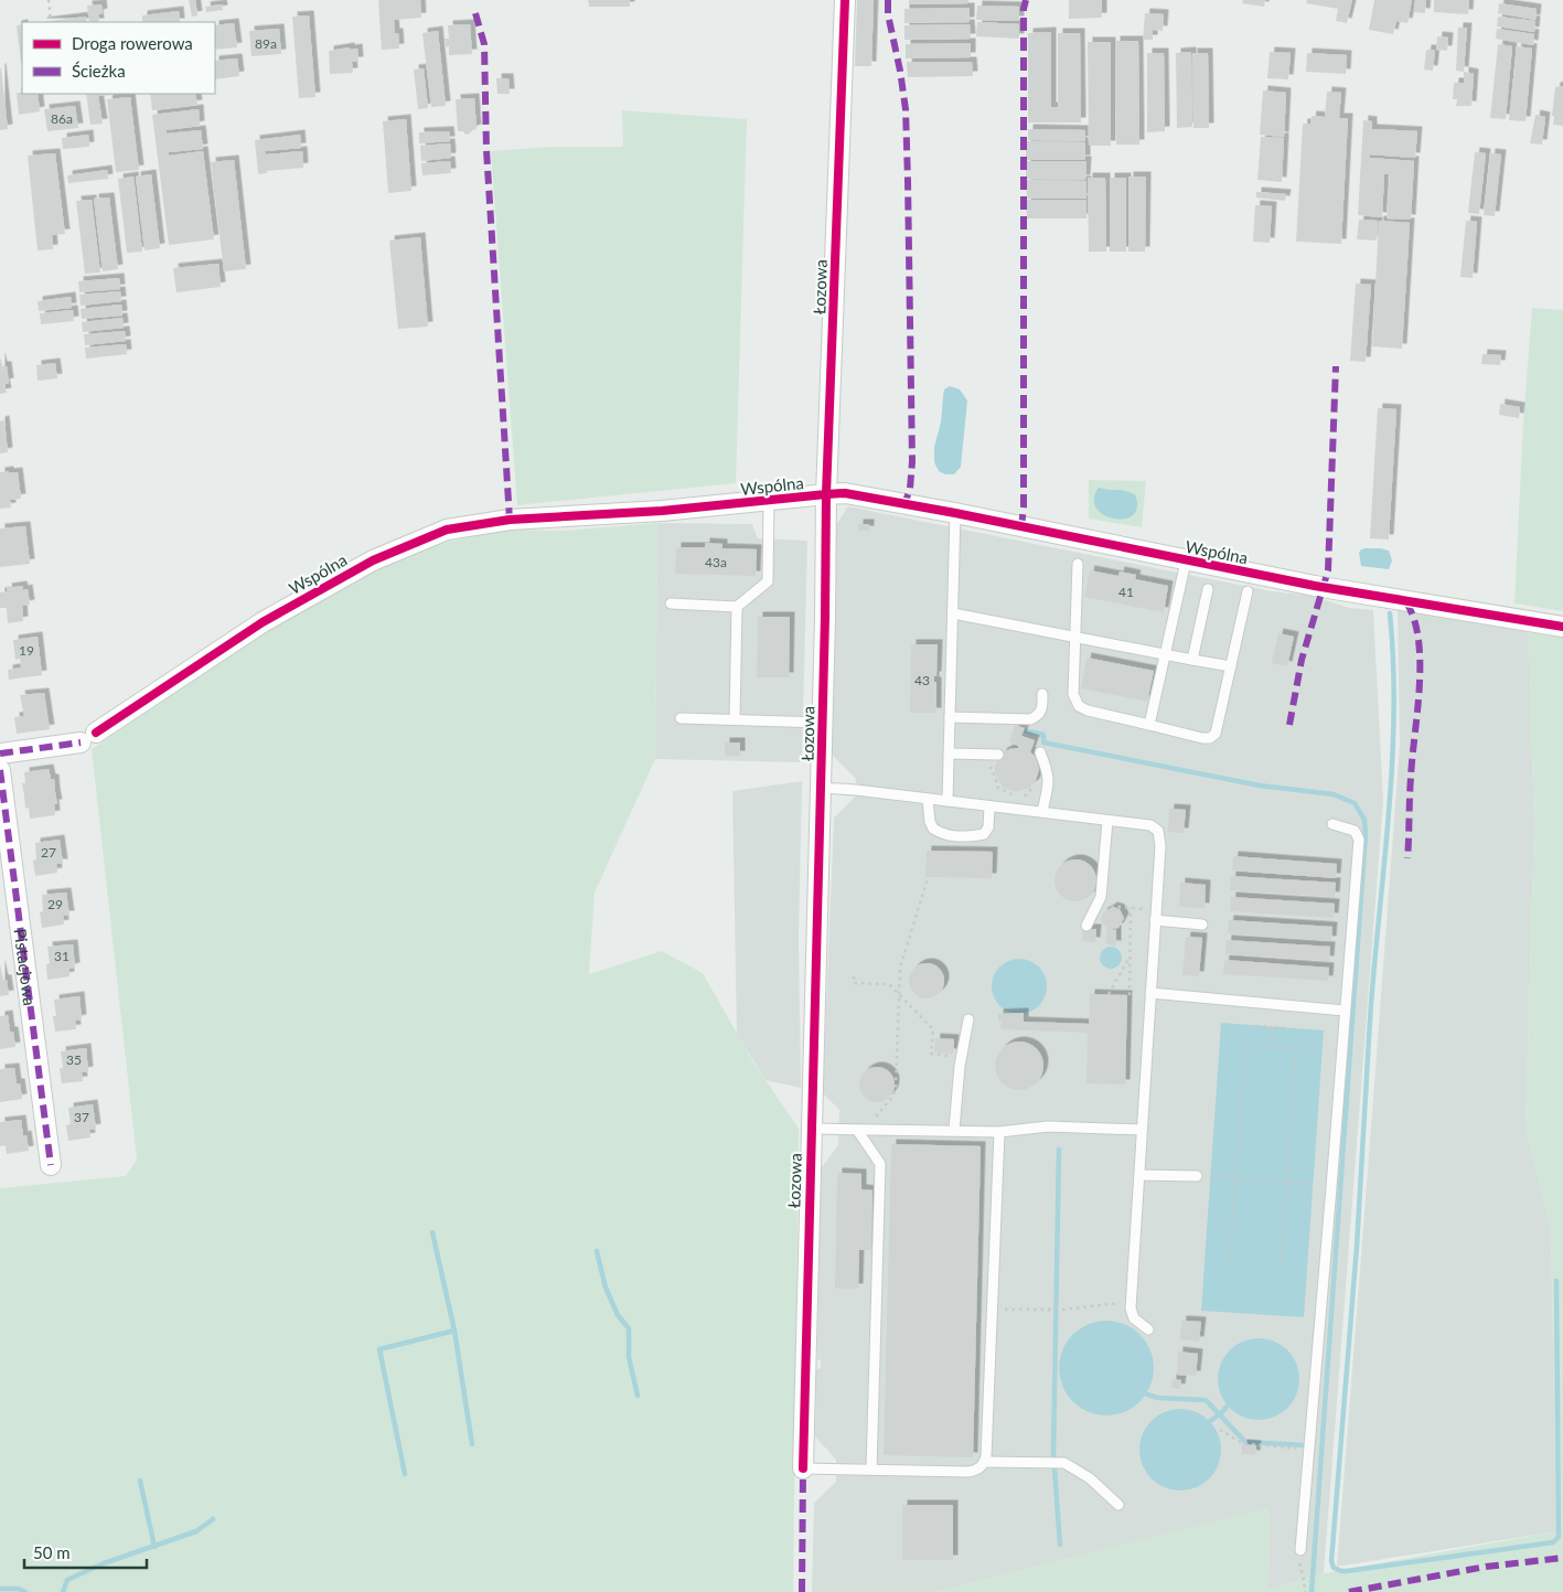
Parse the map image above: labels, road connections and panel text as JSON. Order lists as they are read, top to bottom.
{
  "streets": {
    "street": ["Łozowa", "Wspólna", "Pistacjowa"]
  },
  "crossings": [
    ["Łozowa", "Wspólna"]
  ],
  "house_numbers": [
    "89a",
    "86a",
    "43a",
    "41",
    "19",
    "43",
    "27",
    "29",
    "31",
    "35",
    "37"
  ],
  "legend": ["Droga rowerowa", "Ścieżka"],
  "scale_bar": "50 m"
}
